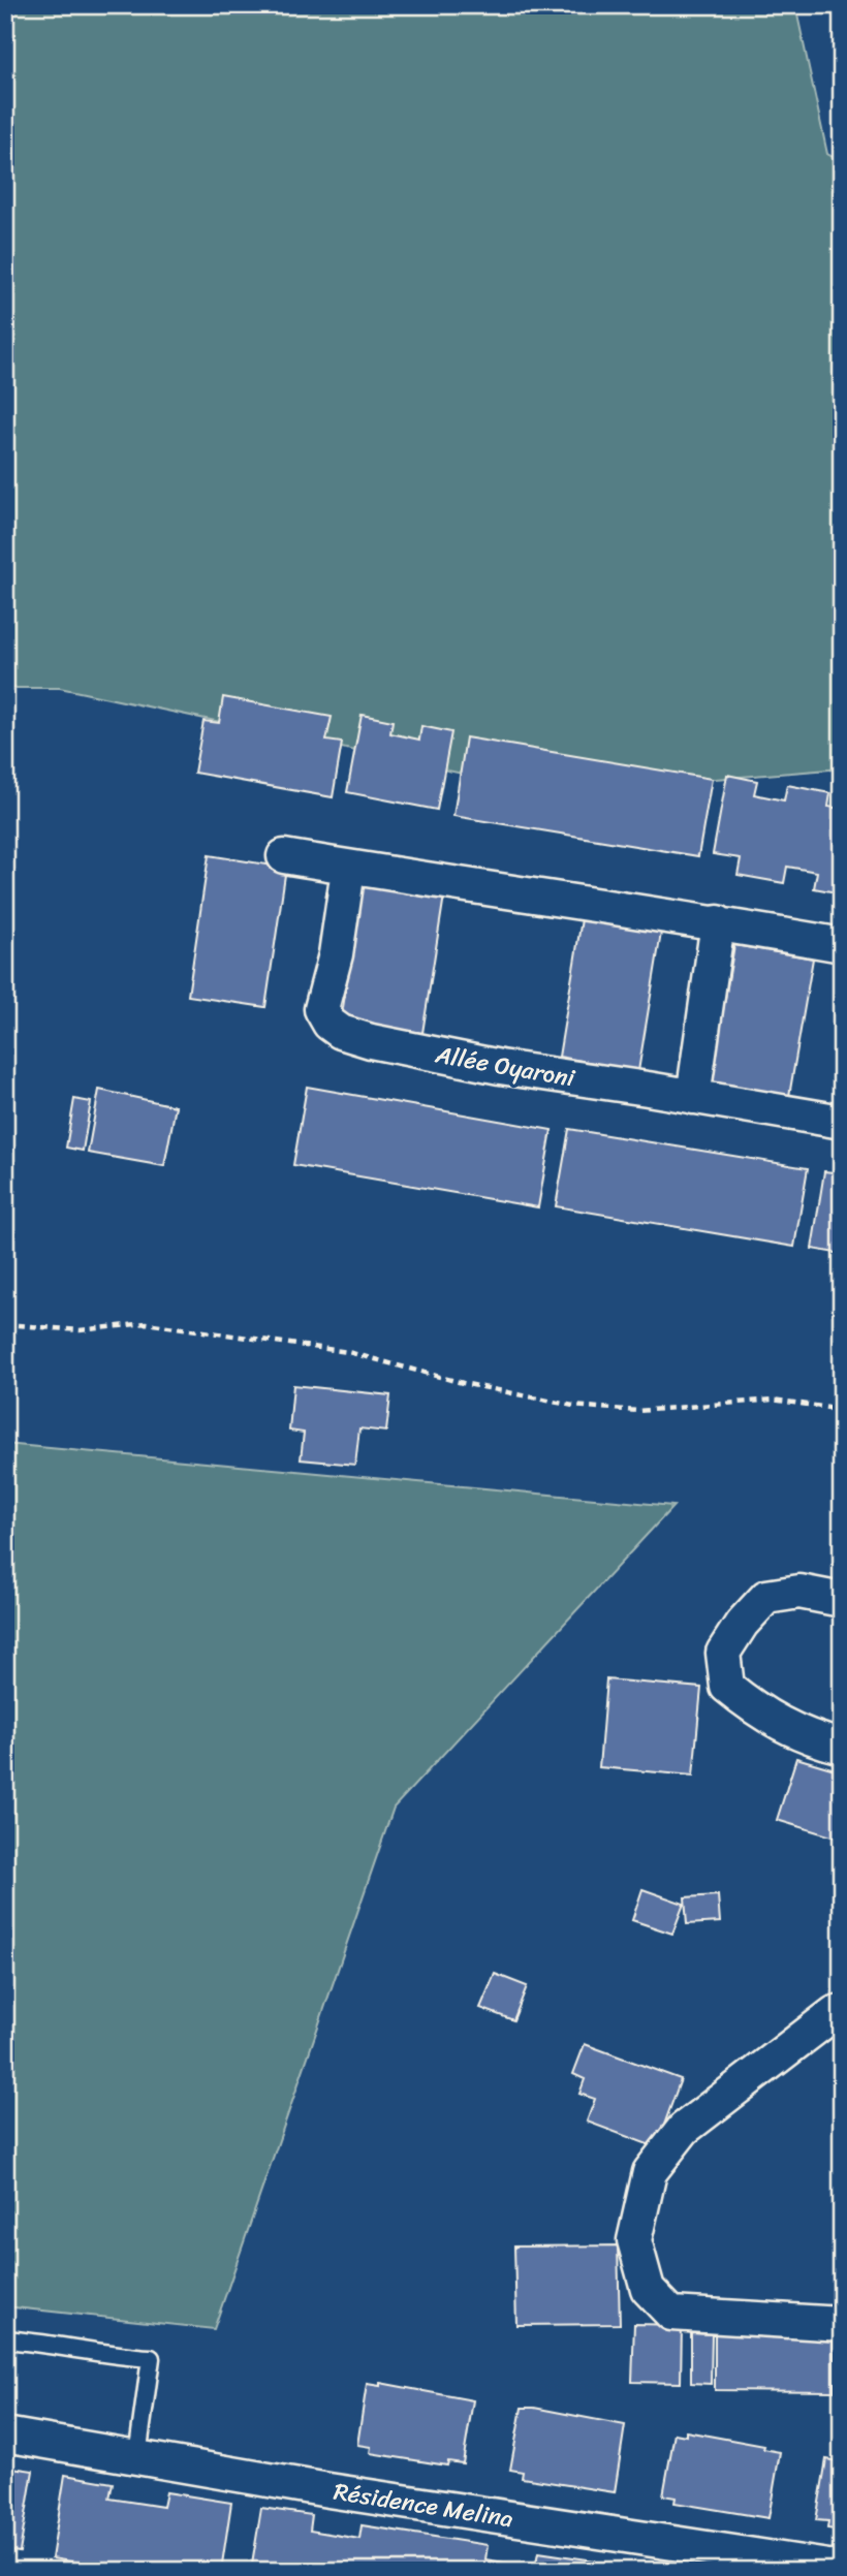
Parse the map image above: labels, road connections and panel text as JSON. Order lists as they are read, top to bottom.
{
  "streets": {
    "street": ["Allée Oyaroni", "Résidence Melina"]
  }
}
